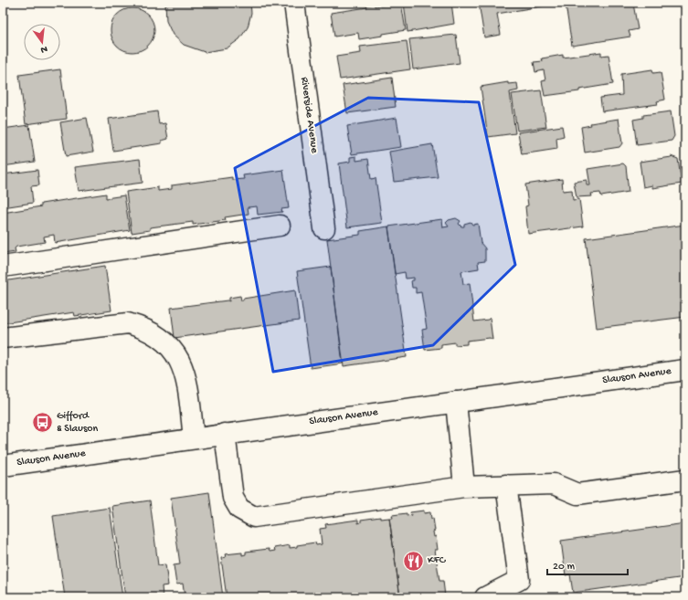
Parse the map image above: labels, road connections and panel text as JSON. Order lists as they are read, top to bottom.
{
  "streets": {
    "main road": ["Riverside Avenue", "Slauson Avenue"]
  },
  "places": {
    "bus stop": ["Gifford & Slauson"],
    "restaurant": ["KFC"]
  },
  "scale_bar": "20 m",
  "north": "bottom"
}
